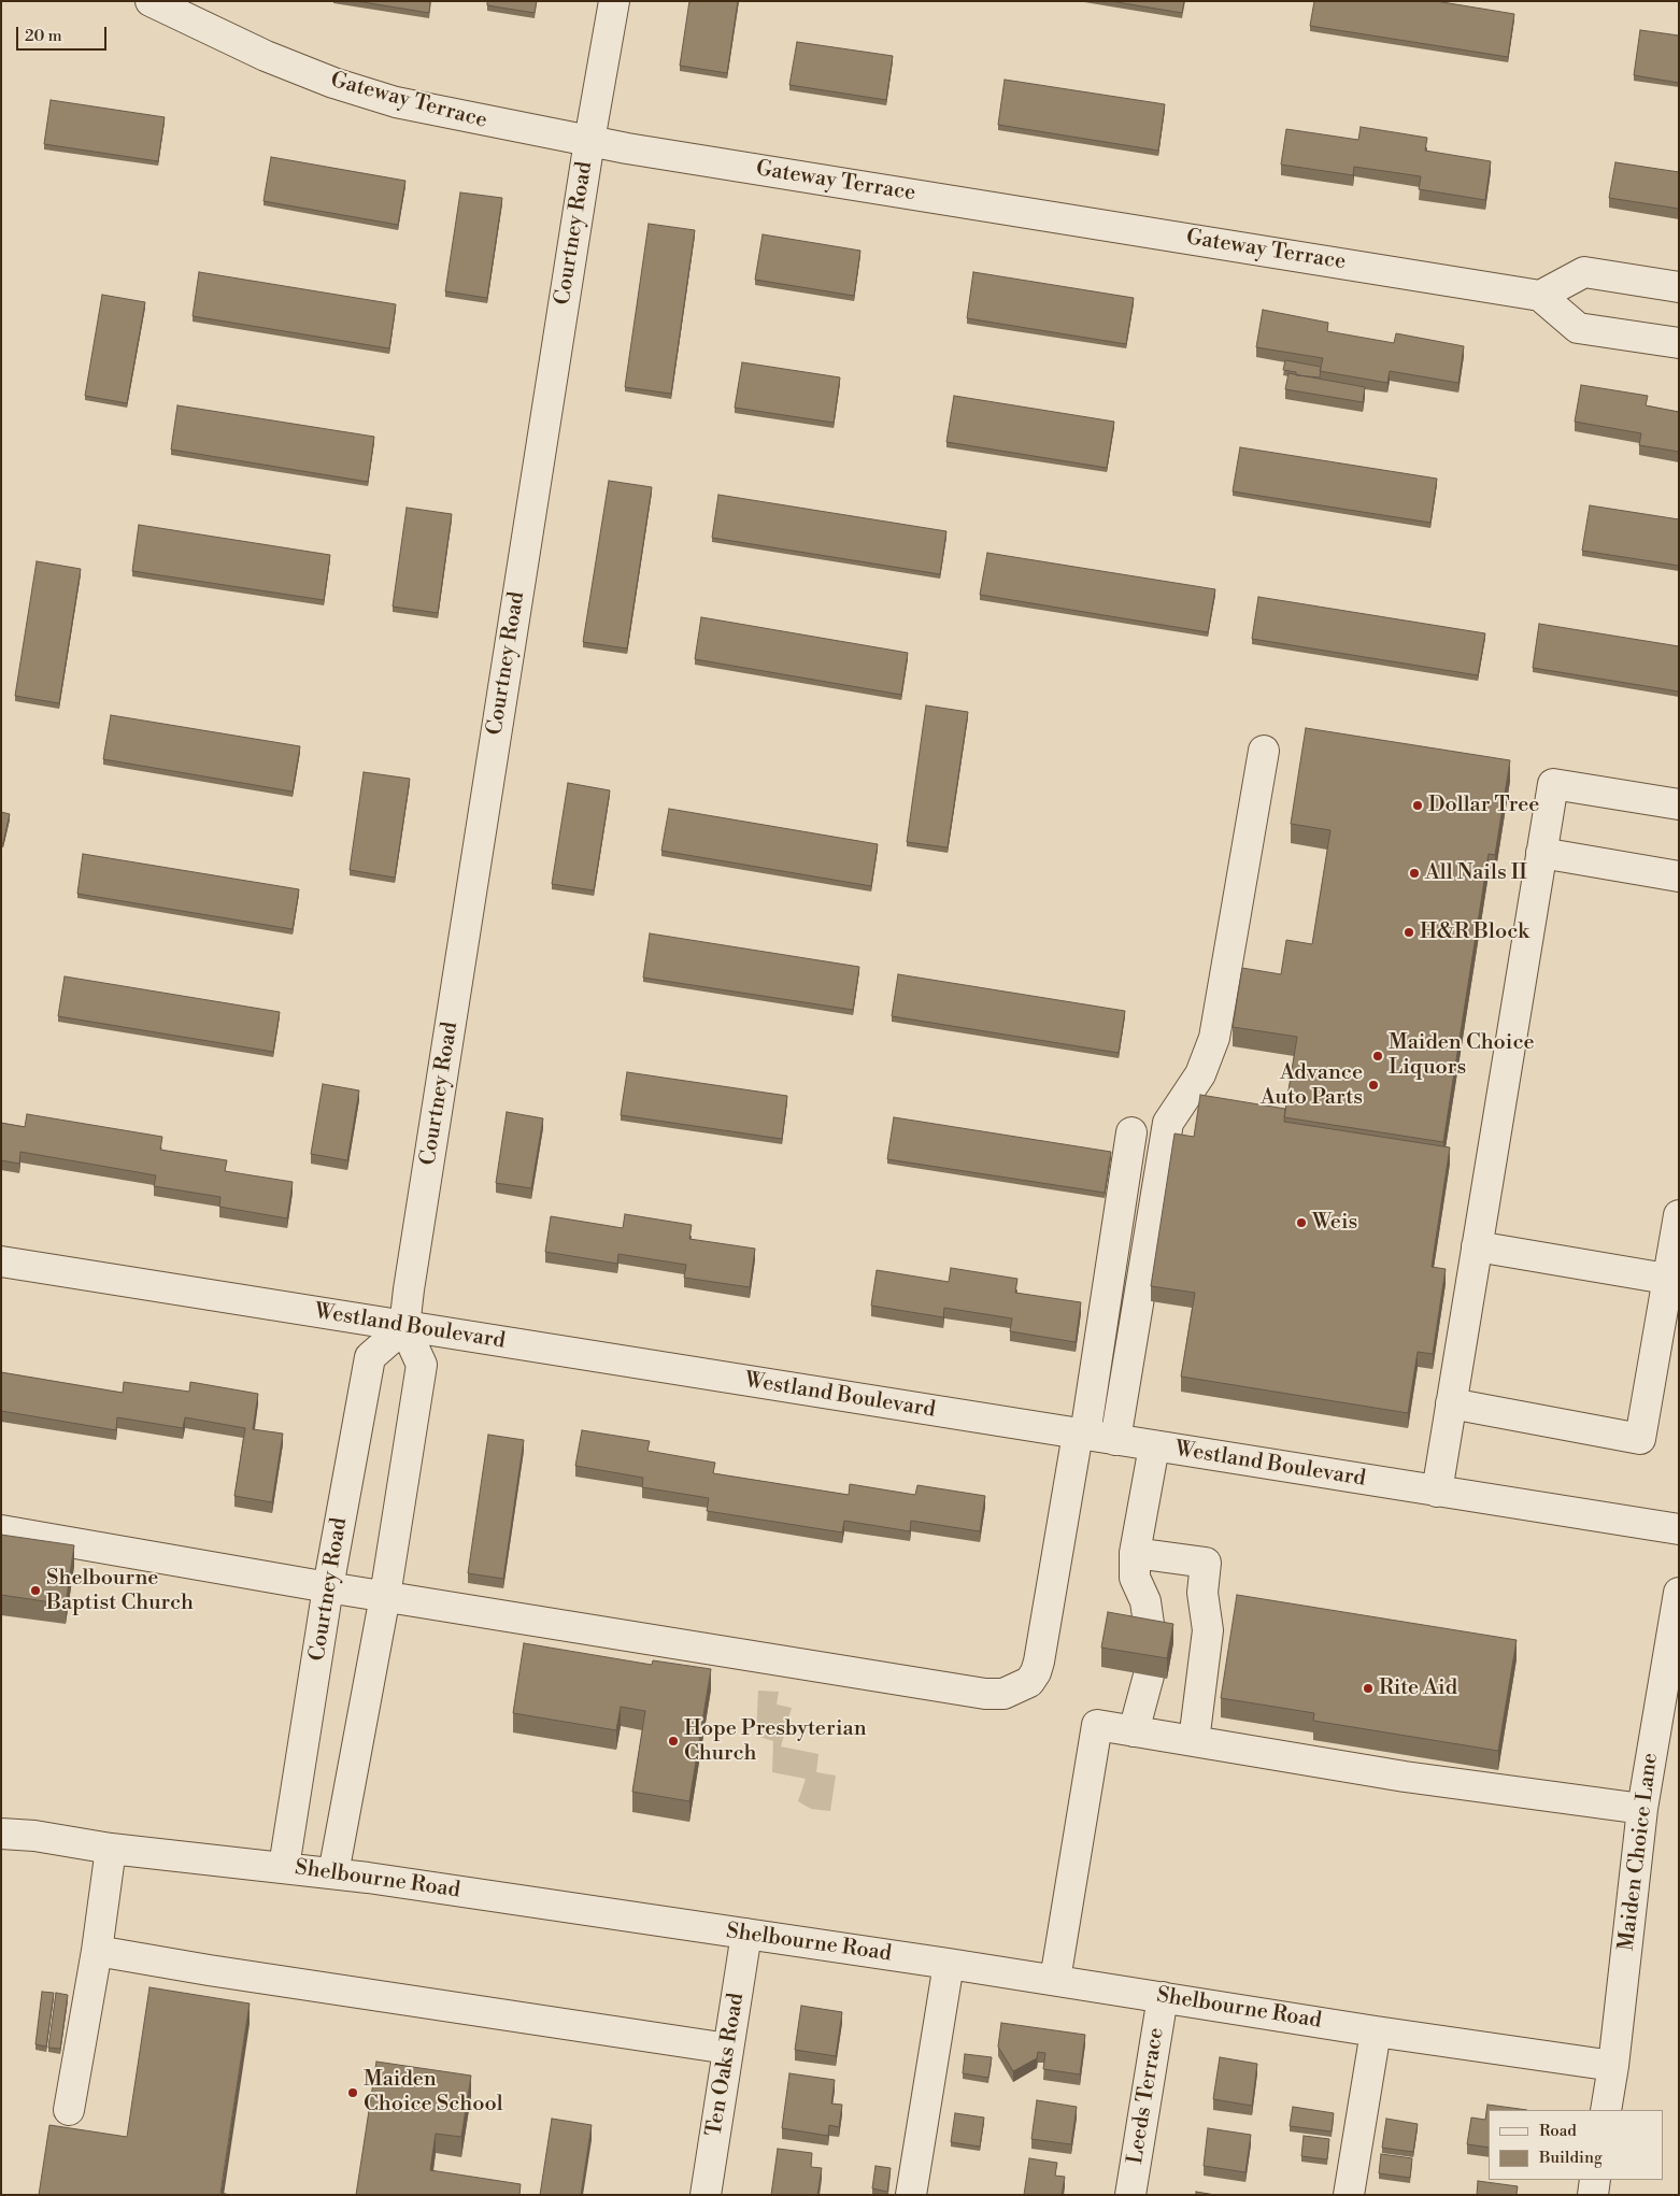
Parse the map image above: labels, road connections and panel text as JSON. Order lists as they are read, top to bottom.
{
  "streets": {
    "street": [
      "Gateway Terrace",
      "Courtney Road",
      "Westland Boulevard",
      "Maiden Choice Lane",
      "Shelbourne Road",
      "Ten Oaks Road",
      "Leeds Terrace"
    ]
  },
  "crossings": [
    ["Gateway Terrace", "Courtney Road"],
    ["Courtney Road", "Westland Boulevard"],
    ["Courtney Road", "Shelbourne Road"],
    ["Maiden Choice Lane", "Shelbourne Road"],
    ["Shelbourne Road", "Ten Oaks Road"],
    ["Shelbourne Road", "Leeds Terrace"]
  ],
  "places": [
    "Dollar Tree",
    "All Nails II",
    "H&R Block",
    "Maiden Choice Liquors",
    "Advance Auto Parts",
    "Weis",
    "Shelbourne Baptist Church",
    "Rite Aid",
    "Hope Presbyterian Church",
    "Maiden Choice School"
  ],
  "legend": ["Road", "Building"],
  "scale_bar": "20 m"
}
